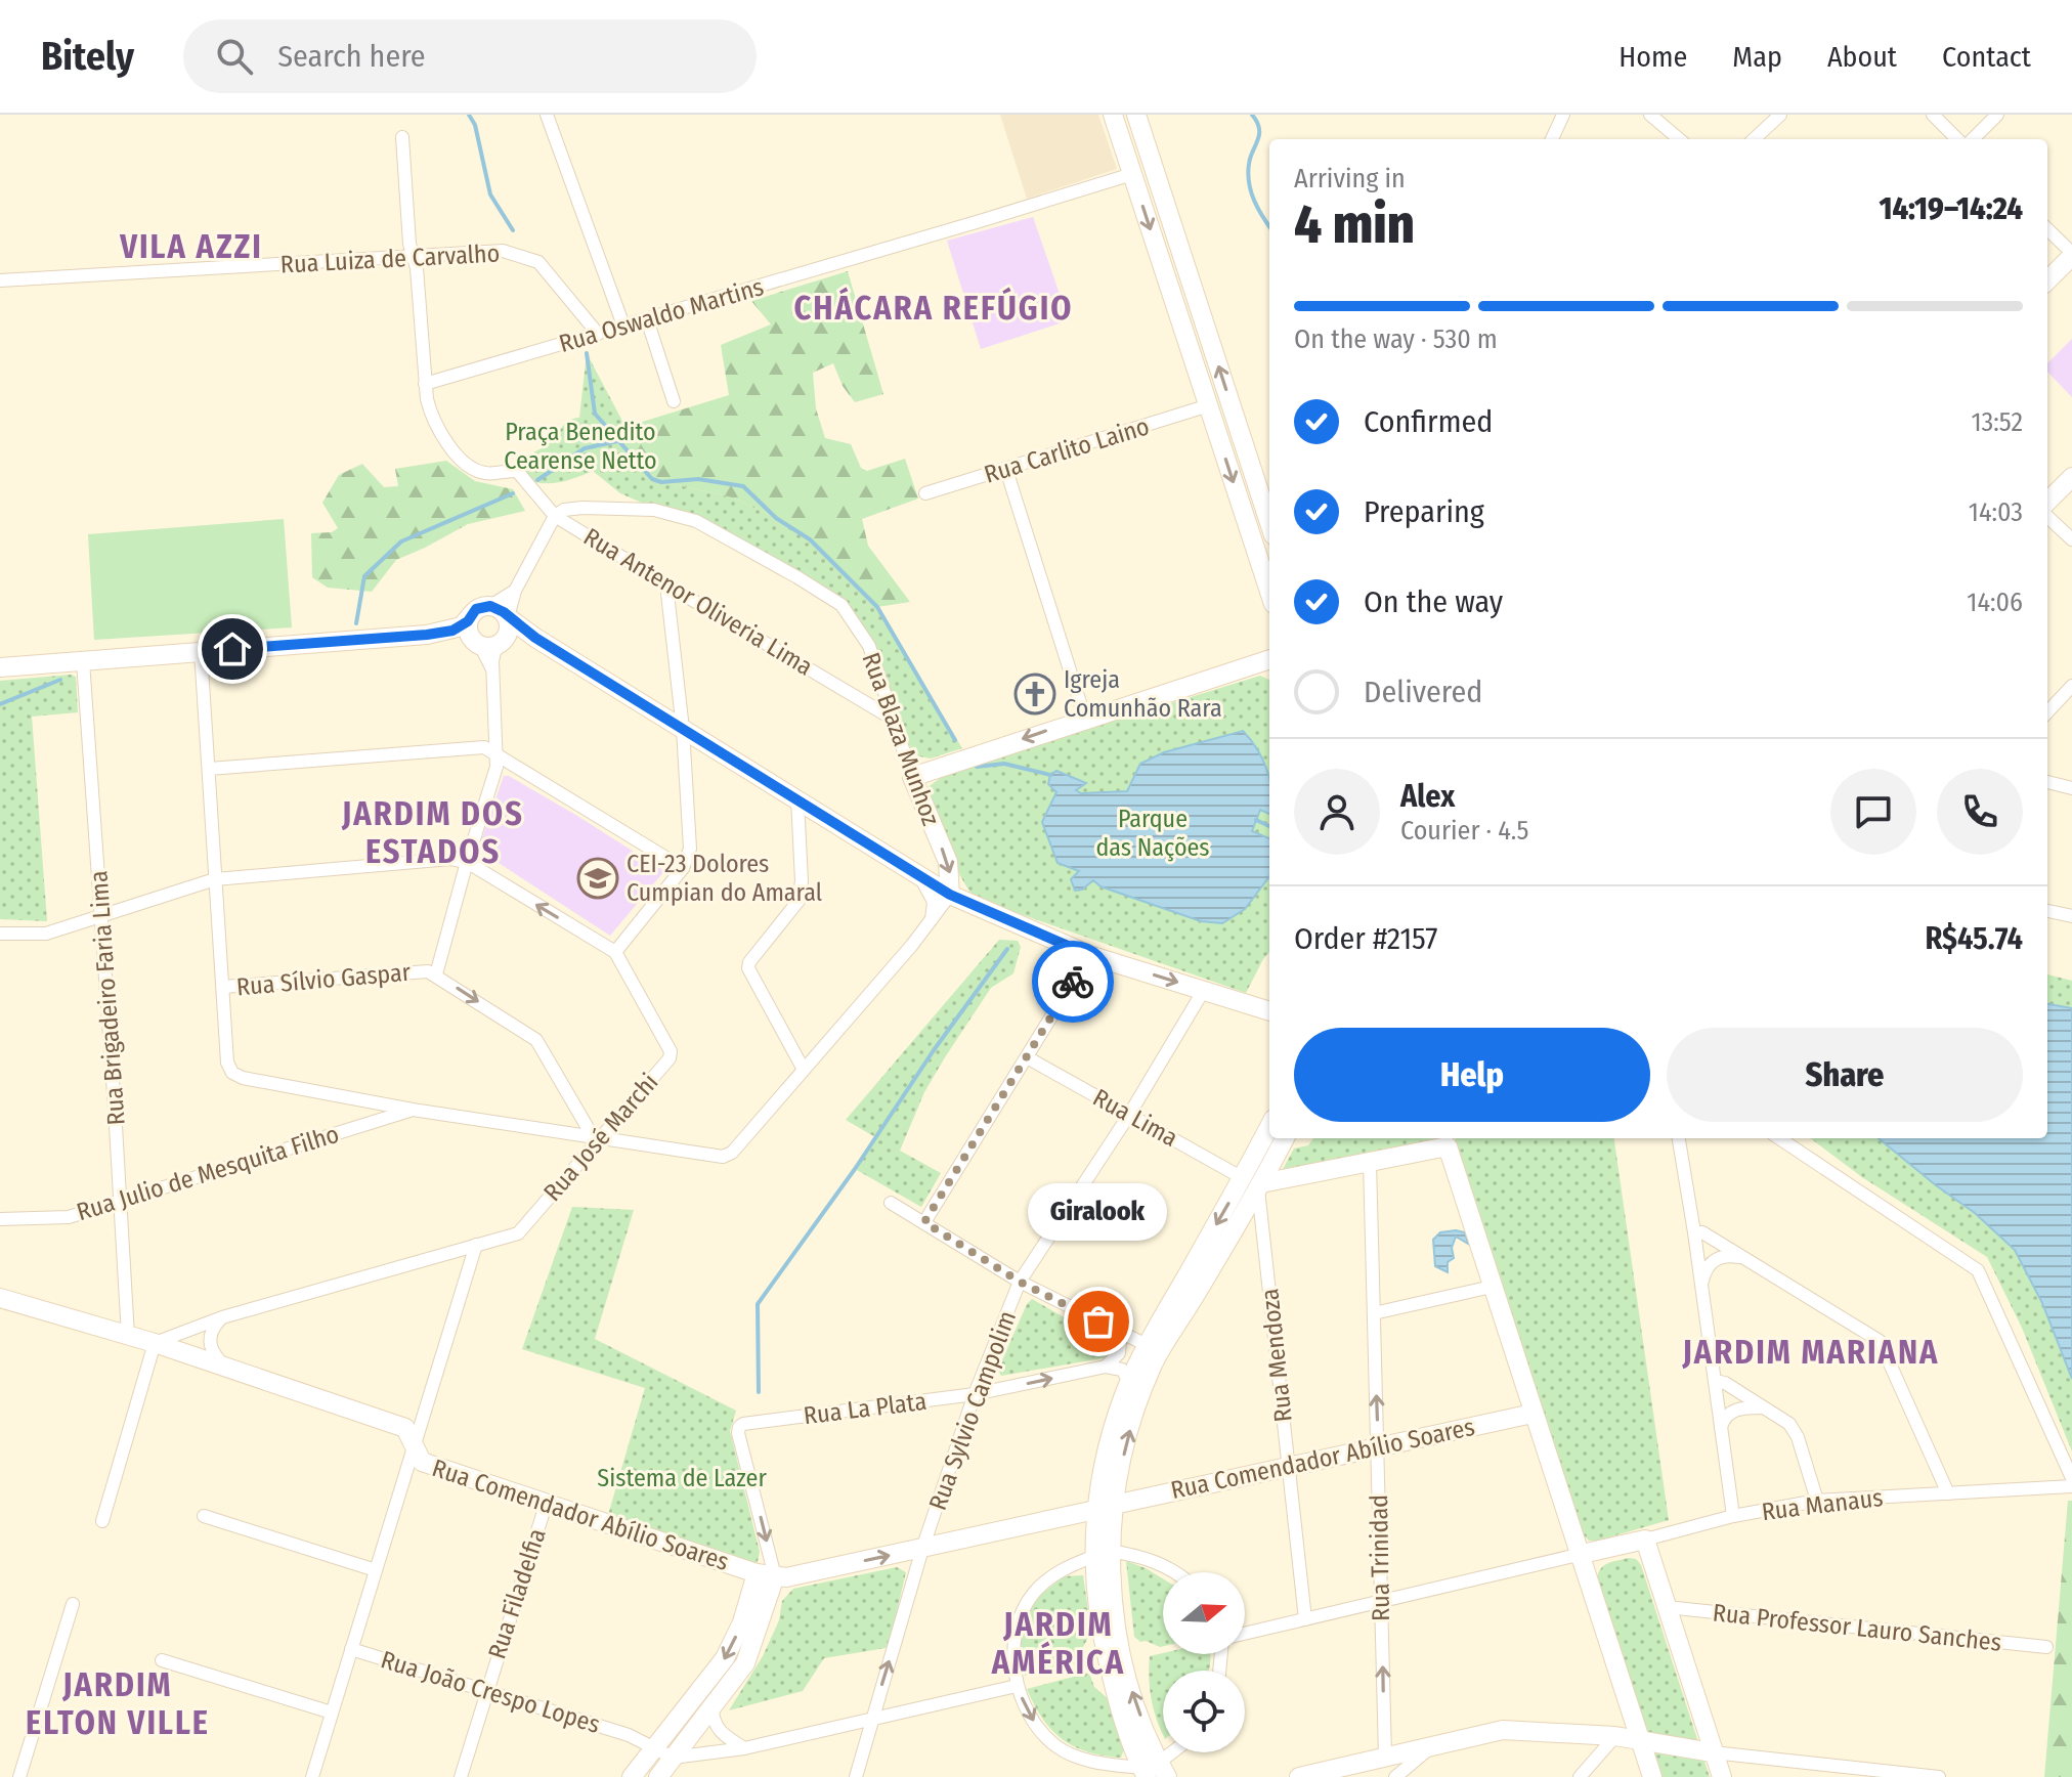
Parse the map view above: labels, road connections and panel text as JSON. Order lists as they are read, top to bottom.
{
  "streets": {
    "street": [
      "Rua Luiza de Carvalho",
      "Rua Oswaldo Martins",
      "Rua Carlito Laino",
      "Rua Antenor Oliveria Lima",
      "Rua Blaza Munhoz",
      "Rua Sílvio Gaspar",
      "Rua Brigadeiro Faria Lima",
      "Rua Lima",
      "Rua José Marchi",
      "Rua Julio de Mesquita Filho",
      "Rua Mendoza",
      "Rua La Plata",
      "Rua Sylvio Campolim",
      "Rua Comendador Abílio Soares",
      "Rua Manaus",
      "Rua Trinidad",
      "Rua Filadelfia",
      "Rua Professor Lauro Sanches",
      "Rua João Crespo Lopes"
    ]
  },
  "crossings": [
    ["Rua Luiza de Carvalho", "Rua Oswaldo Martins"],
    ["Rua Oswaldo Martins", "Rua Antenor Oliveria Lima"],
    ["Rua Antenor Oliveria Lima", "Rua Blaza Munhoz"],
    ["Rua Sílvio Gaspar", "Rua José Marchi"],
    ["Rua Brigadeiro Faria Lima", "Rua José Marchi"],
    ["Rua Brigadeiro Faria Lima", "Rua Julio de Mesquita Filho"],
    ["Rua Brigadeiro Faria Lima", "Rua Comendador Abílio Soares"],
    ["Rua Lima", "Rua Mendoza"],
    ["Rua Lima", "Rua Sylvio Campolim"],
    ["Rua José Marchi", "Rua Comendador Abílio Soares"],
    ["Rua Mendoza", "Rua Comendador Abílio Soares"],
    ["Rua La Plata", "Rua Sylvio Campolim"],
    ["Rua La Plata", "Rua Comendador Abílio Soares"],
    ["Rua Sylvio Campolim", "Rua Comendador Abílio Soares"],
    ["Rua Comendador Abílio Soares", "Rua Trinidad"],
    ["Rua Comendador Abílio Soares", "Rua Filadelfia"],
    ["Rua Filadelfia", "Rua João Crespo Lopes"]
  ],
  "one_way": ["Rua Sílvio Gaspar", "Rua Trinidad"],
  "districts": [
    "VILA AZZI",
    "CHÁCARA REFÚGIO",
    "JARDIM DOS ESTADOS",
    "JARDIM MARIANA",
    "JARDIM AMÉRICA",
    "JARDIM ELTON VILLE"
  ],
  "parks": ["Praça Benedito Cearense Netto", "Parque das Nações", "Sistema de Lazer"],
  "places": {
    "church": ["Igreja Comunhão Rara"],
    "school or university": ["CEI-23 Dolores Cumpian do Amaral"],
    "other": ["Giralook"]
  },
  "north": "right",
  "page": {
    "header": "Bitely",
    "search": "Search here",
    "nav": [
      "Home",
      "Map",
      "About",
      "Contact"
    ],
    "heading": ["4 min", "Arriving in", "14:19–14:24"],
    "panel": [
      "Alex",
      "Courier · 4.5",
      "Order #2157",
      "R$45.74"
    ],
    "bar": "On the way · 530 m",
    "list": [
      ["Confirmed", "13:52"],
      ["Preparing", "14:03"],
      ["On the way", "14:06"],
      "Delivered"
    ],
    "buttons": ["Help", "Share"],
    "bubble": "Giralook"
  }
}
